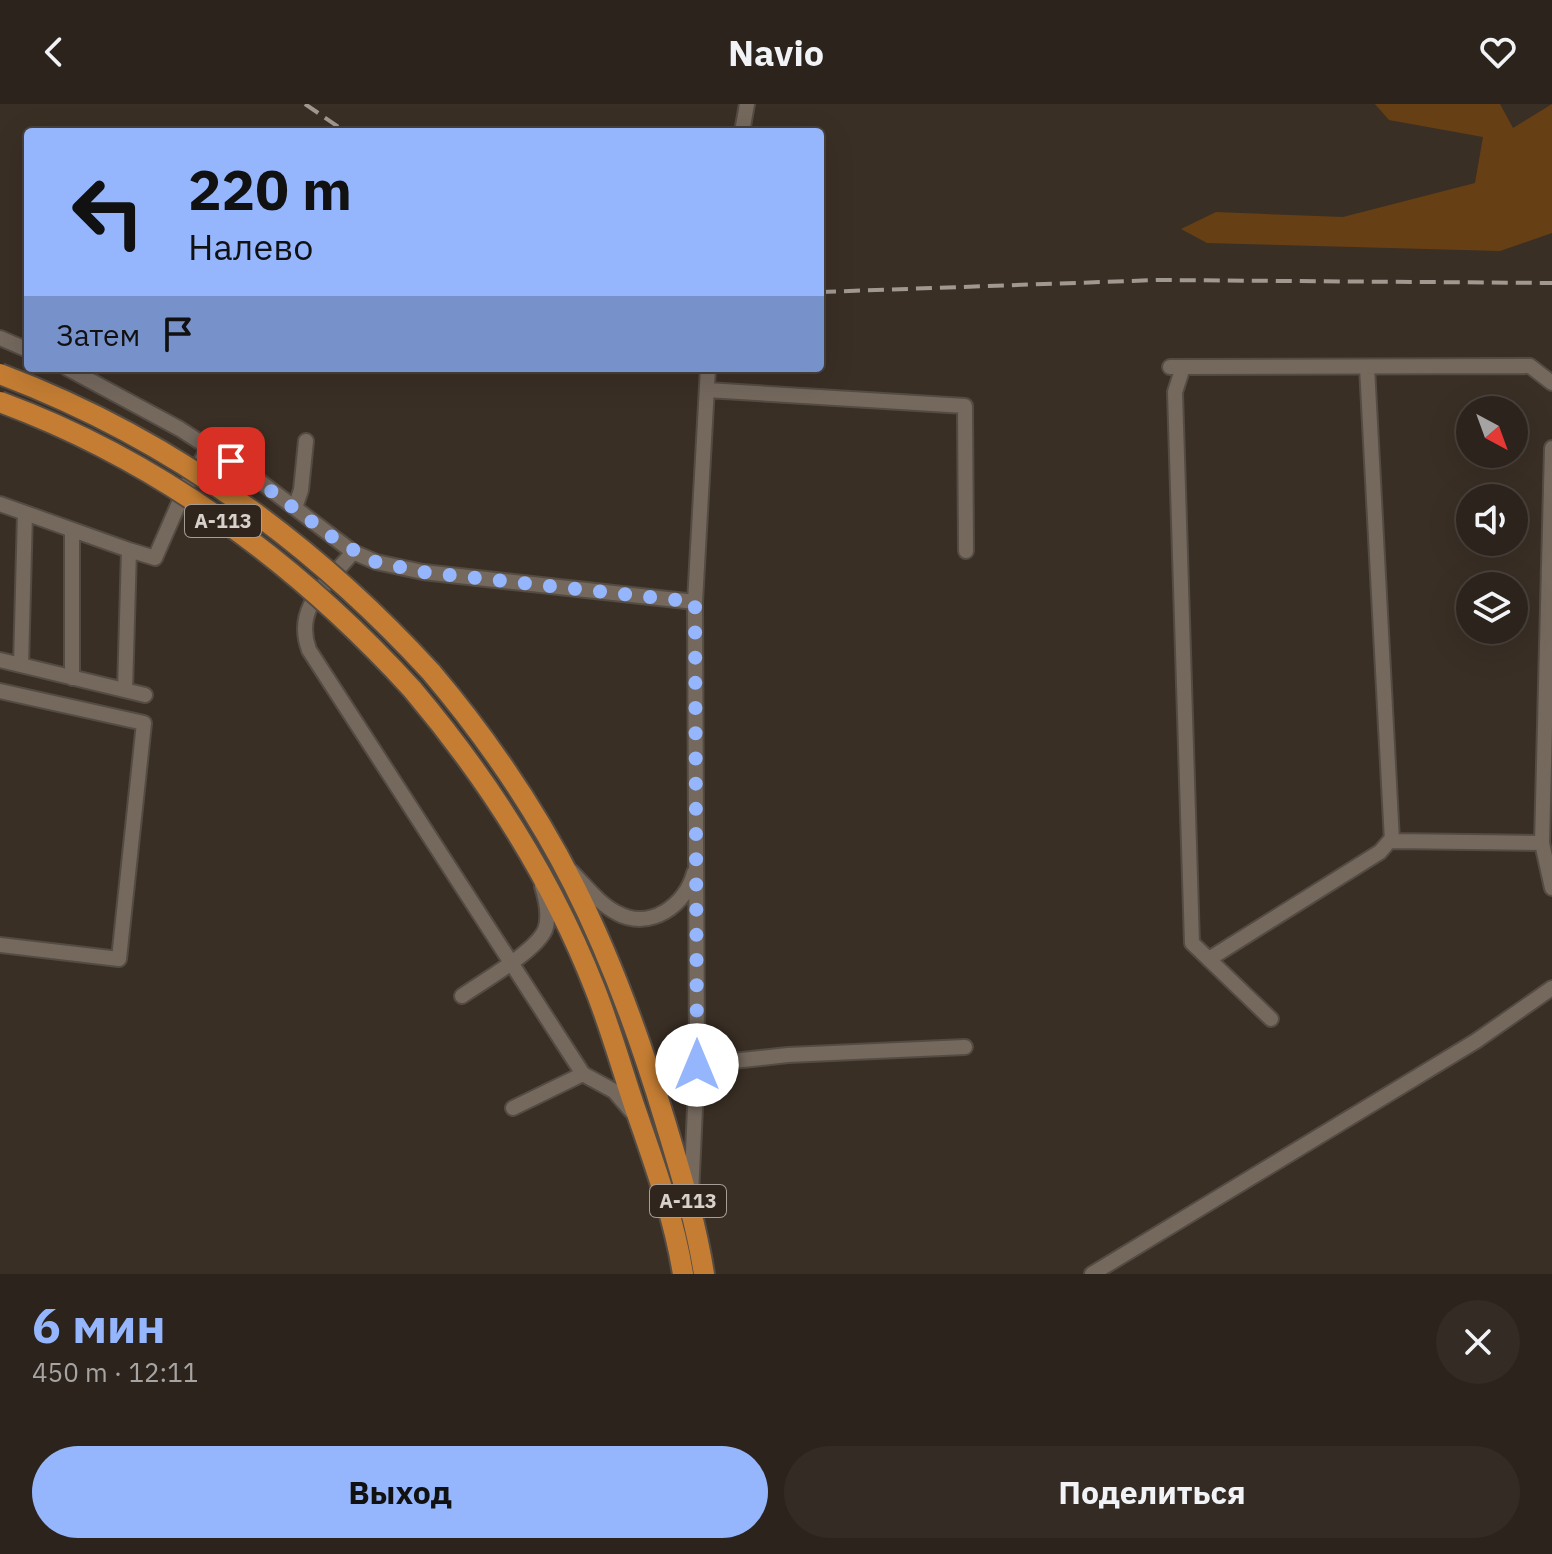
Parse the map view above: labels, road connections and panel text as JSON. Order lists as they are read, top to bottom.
{
  "streets": {
    "highway": ["А-113"]
  },
  "north": "bottom right",
  "page": {
    "header": "Navio",
    "turn": ["220 m", "Налево"],
    "then": "Затем",
    "heading": ["6 мин", "450 m · 12:11"],
    "buttons": ["Выход", "Поделиться"]
  }
}
